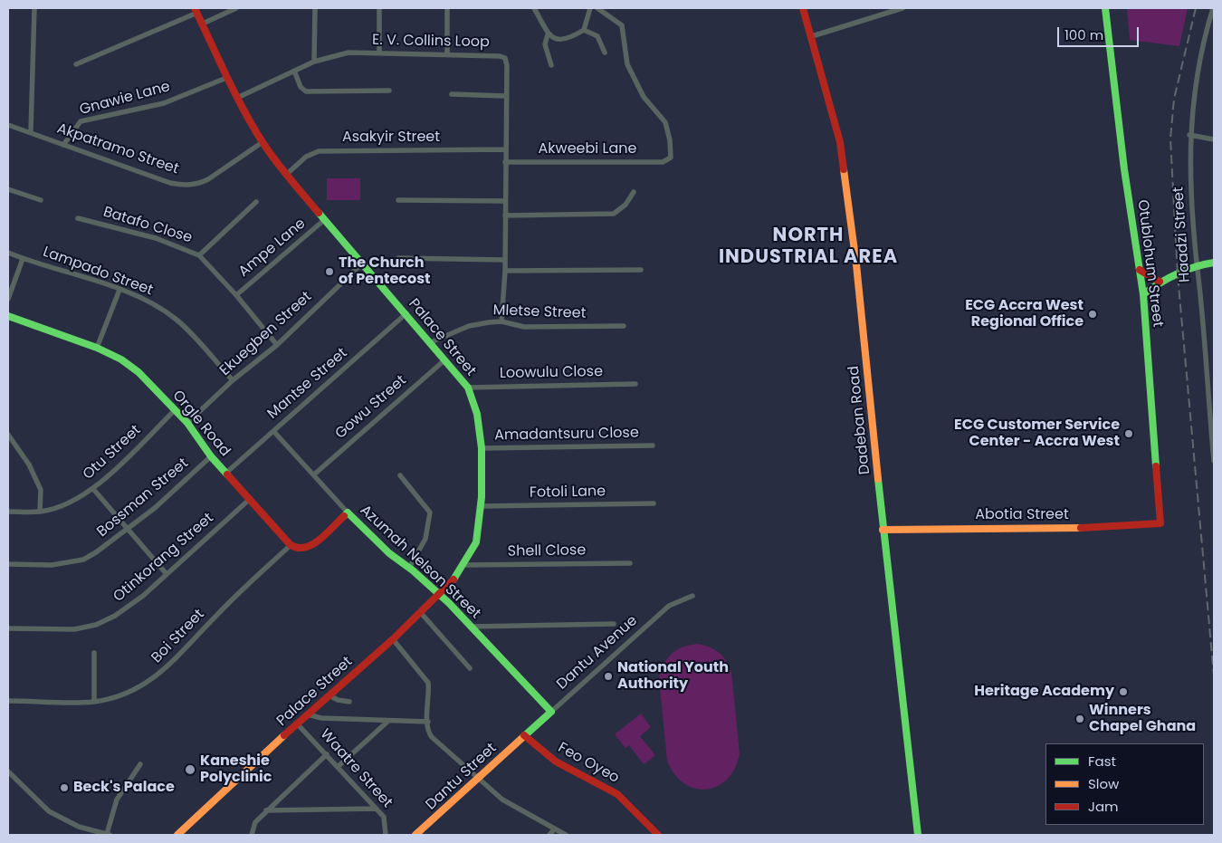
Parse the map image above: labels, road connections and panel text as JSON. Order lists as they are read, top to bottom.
{
  "streets": {
    "street": [
      "E. V. Collins Loop",
      "Gnawie Lane",
      "Asakyir Street",
      "Akpatramo Street",
      "Akweebi Lane",
      "Batafo Close",
      "Haadzi Street",
      "Ampe Lane",
      "Otublohum Street",
      "Lampado Street",
      "Mletse Street",
      "Ekuegben Street",
      "Palace Street",
      "Loowulu Close",
      "Mantse Street",
      "Gowu Street",
      "Dadeban Road",
      "Orgle Road",
      "Amadantsuru Close",
      "Otu Street",
      "Fotoli Lane",
      "Bossman Street",
      "Abotia Street",
      "Shell Close",
      "Otinkorang Street",
      "Azumah Nelson Street",
      "Boi Street",
      "Dantu Avenue",
      "Feo Oyeo",
      "Waatre Street",
      "Dantu Street"
    ]
  },
  "crossings": [
    ["E. V. Collins Loop", "Asakyir Street"],
    ["E. V. Collins Loop", "Akweebi Lane"],
    ["E. V. Collins Loop", "Mletse Street"],
    ["E. V. Collins Loop", "Palace Street"],
    ["Gnawie Lane", "Akpatramo Street"],
    ["Gnawie Lane", "Palace Street"],
    ["Asakyir Street", "Palace Street"],
    ["Akpatramo Street", "Palace Street"],
    ["Batafo Close", "Ampe Lane"],
    ["Batafo Close", "Ekuegben Street"],
    ["Ampe Lane", "Palace Street"],
    ["Otublohum Street", "Abotia Street"],
    ["Lampado Street", "Ekuegben Street"],
    ["Mletse Street", "Palace Street"],
    ["Ekuegben Street", "Palace Street"],
    ["Ekuegben Street", "Orgle Road"],
    ["Palace Street", "Loowulu Close"],
    ["Palace Street", "Mantse Street"],
    ["Palace Street", "Gowu Street"],
    ["Palace Street", "Amadantsuru Close"],
    ["Palace Street", "Fotoli Lane"],
    ["Palace Street", "Shell Close"],
    ["Palace Street", "Azumah Nelson Street"],
    ["Palace Street", "Waatre Street"],
    ["Mantse Street", "Orgle Road"],
    ["Mantse Street", "Azumah Nelson Street"],
    ["Gowu Street", "Azumah Nelson Street"],
    ["Dadeban Road", "Abotia Street"],
    ["Orgle Road", "Otu Street"],
    ["Orgle Road", "Bossman Street"],
    ["Orgle Road", "Otinkorang Street"],
    ["Orgle Road", "Boi Street"],
    ["Azumah Nelson Street", "Dantu Avenue"],
    ["Dantu Avenue", "Feo Oyeo"],
    ["Dantu Avenue", "Dantu Street"],
    ["Feo Oyeo", "Dantu Street"]
  ],
  "districts": ["NORTH INDUSTRIAL AREA"],
  "places": [
    "The Church of Pentecost",
    "ECG Accra West Regional Office",
    "ECG Customer Service Center - Accra West",
    "National Youth Authority",
    "Heritage Academy",
    "Winners Chapel Ghana",
    "Kaneshie Polyclinic",
    "Beck's Palace"
  ],
  "legend": ["Fast", "Slow", "Jam"],
  "scale_bar": "100 m"
}
